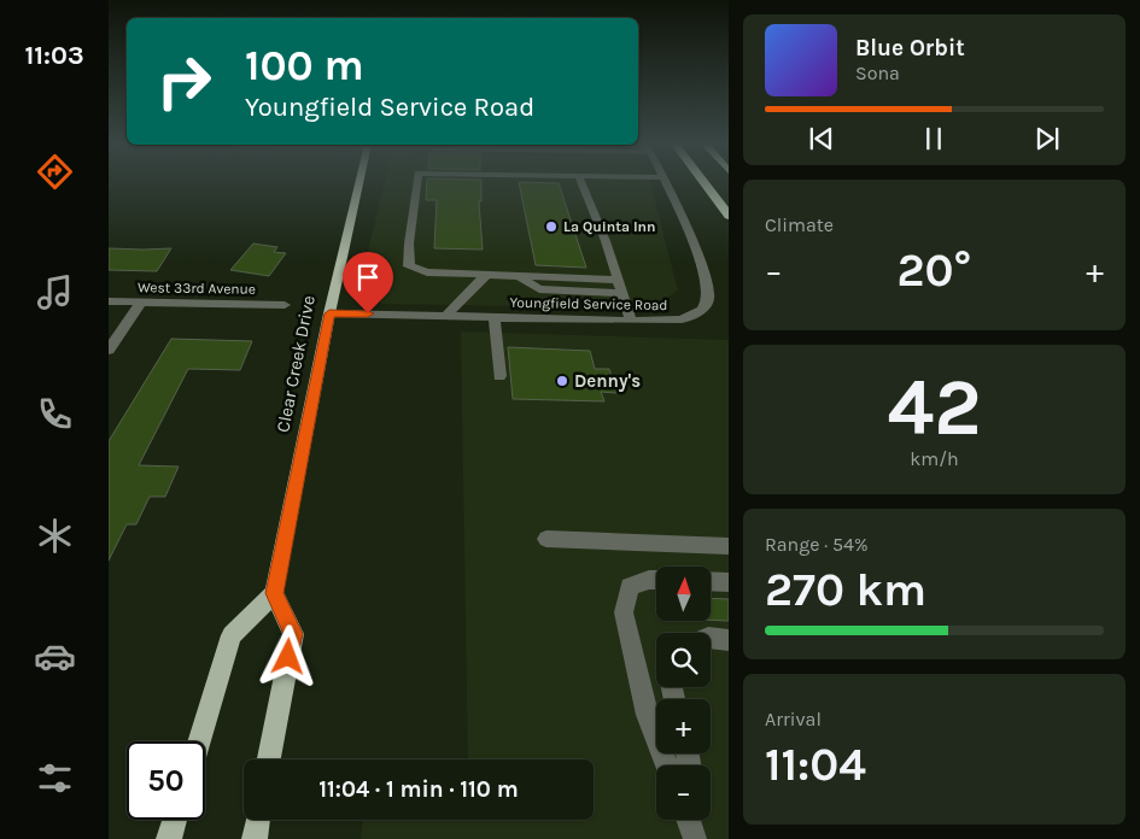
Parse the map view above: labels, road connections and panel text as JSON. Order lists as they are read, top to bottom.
{
  "streets": {
    "main road": ["Clear Creek Drive"],
    "street": ["West 33rd Avenue", "Youngfield Service Road"]
  },
  "crossings": [
    ["Youngfield Service Road", "Clear Creek Drive"]
  ],
  "places": ["La Quinta Inn", "Denny's"],
  "north": "top",
  "page": {
    "tabs": "11:03",
    "turn": ["100 m", "Youngfield Service Road"],
    "song": ["Blue Orbit", "Sona"],
    "tile": [
      "Climate",
      ["42", "km/h"],
      ["Range · 54%", "270 km"],
      ["Arrival", "11:04"]
    ],
    "heat": ["−", "20°", "+"],
    "map_buttons": ["+", "−"],
    "limit": "50",
    "trip": "11:04 · 1 min · 110 m"
  }
}
